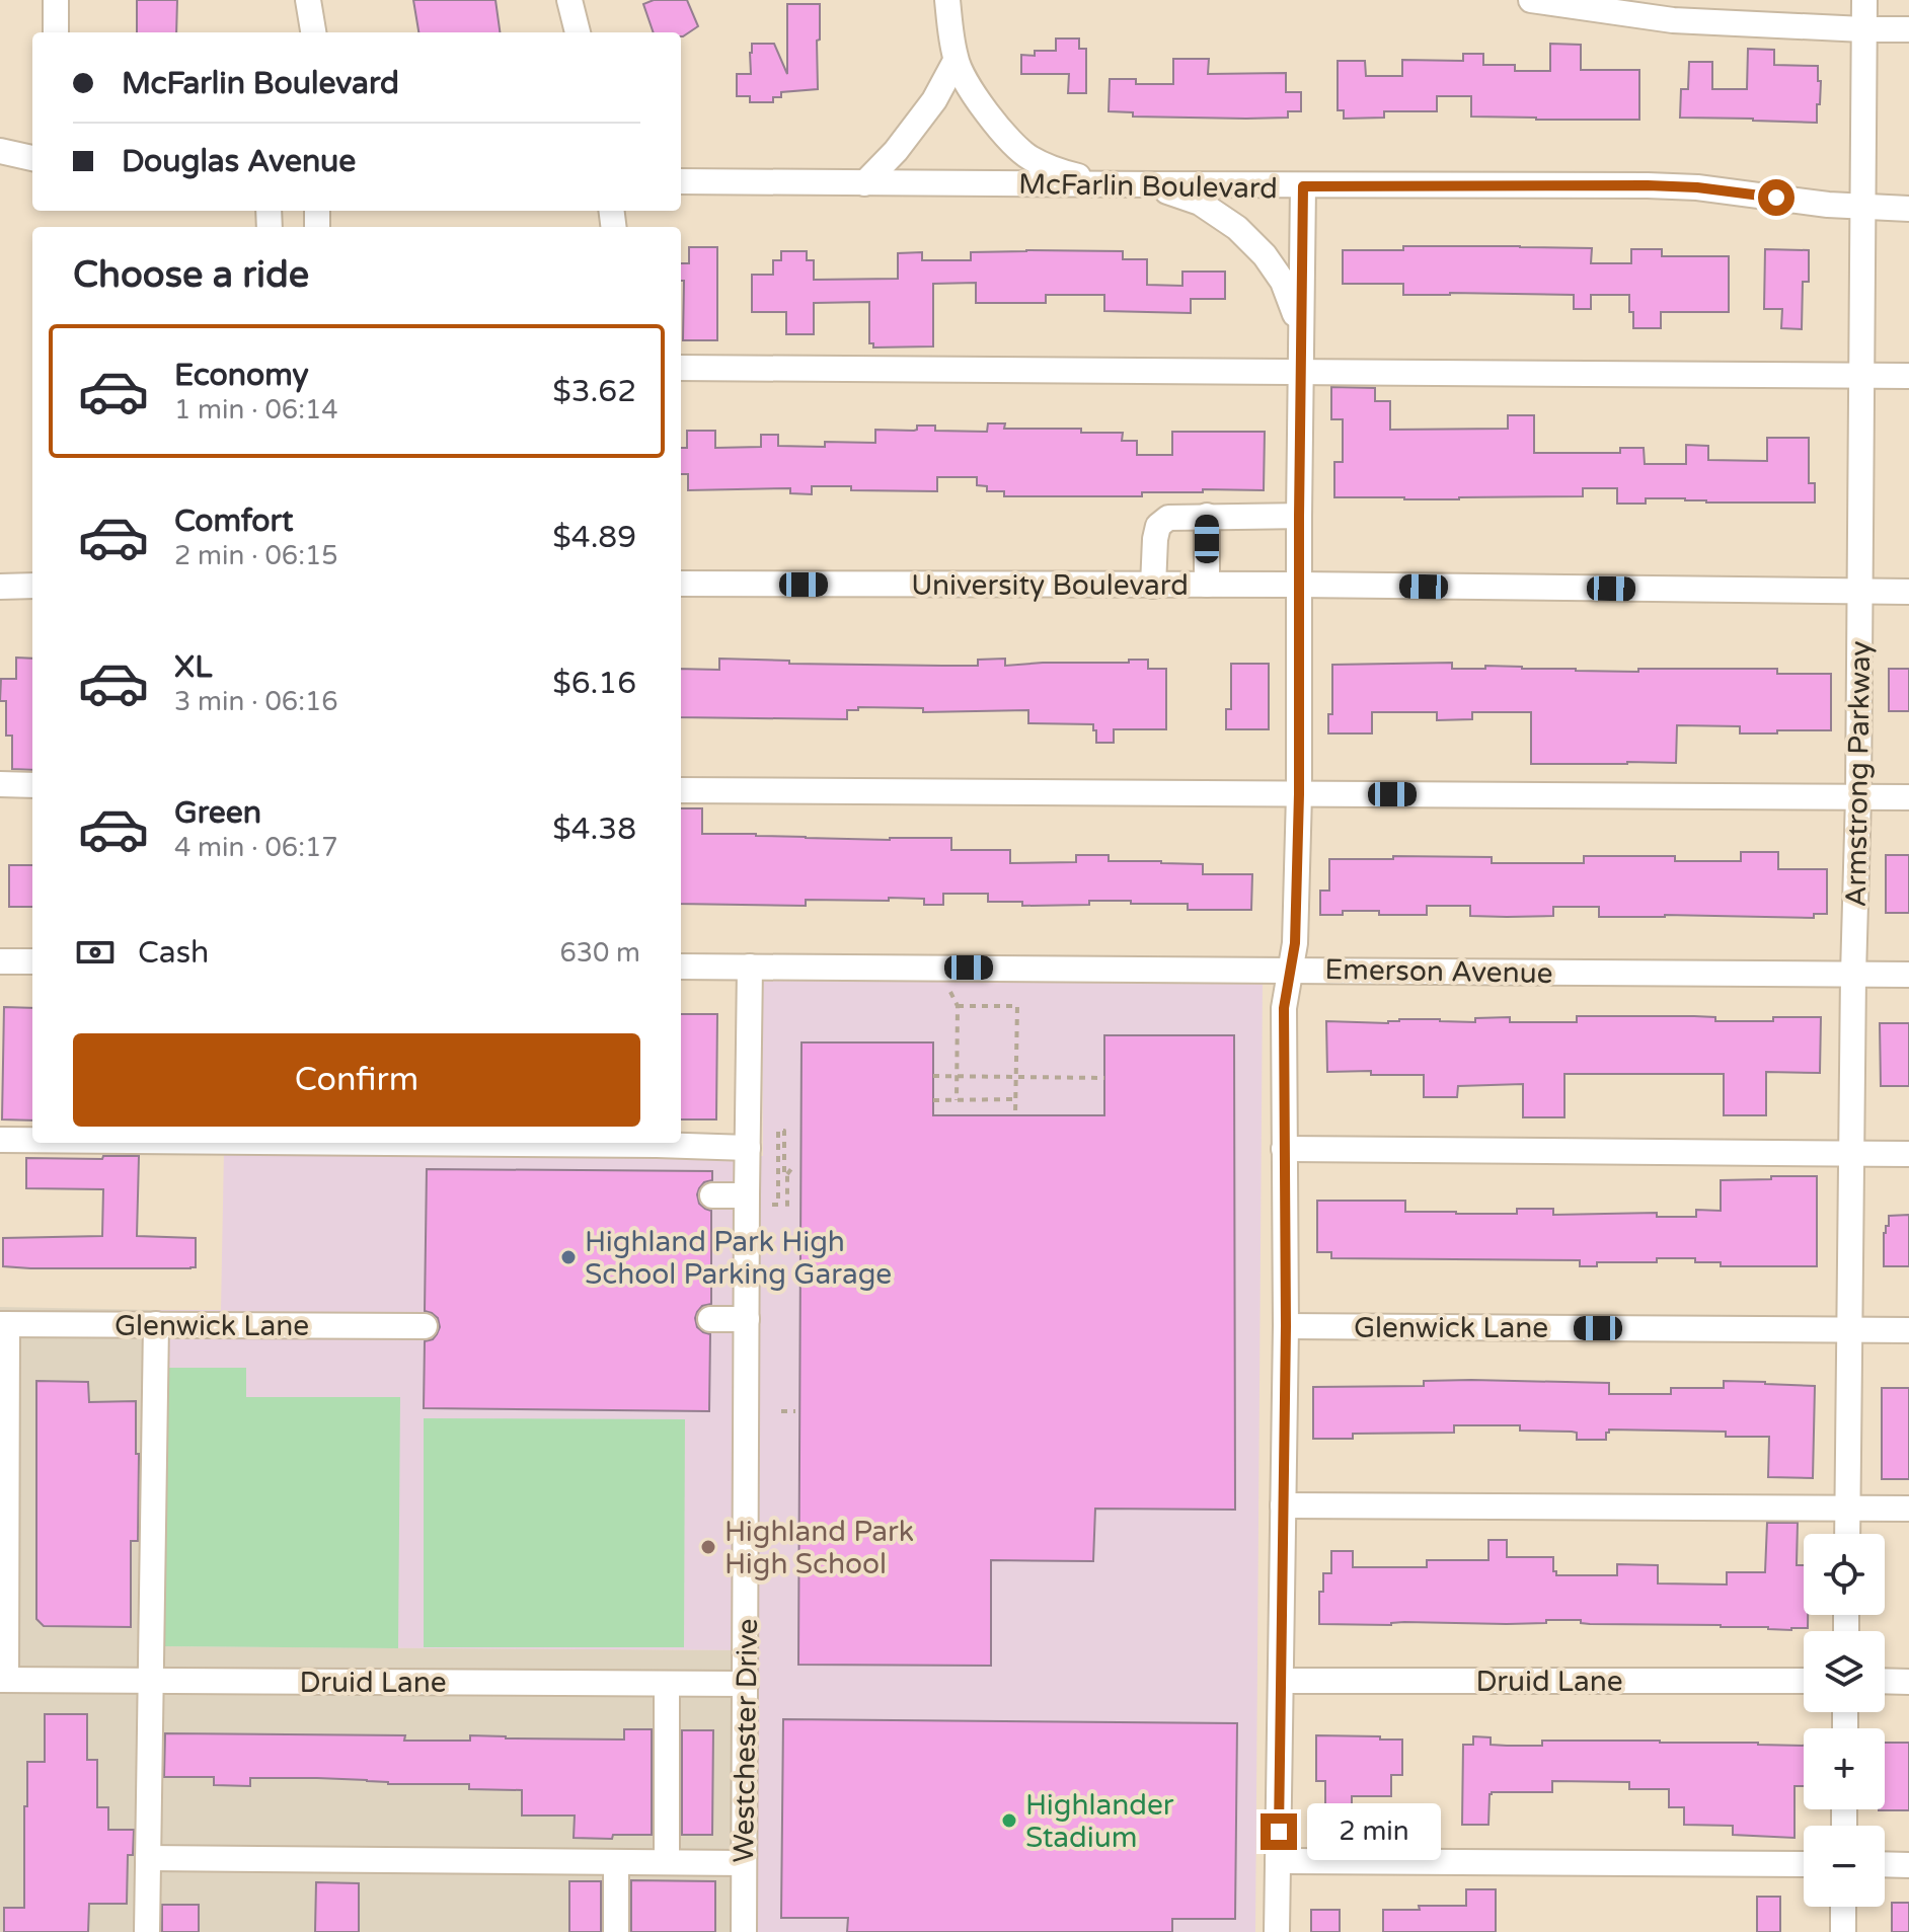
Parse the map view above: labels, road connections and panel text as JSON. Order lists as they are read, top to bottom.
{
  "streets": {
    "street": [
      "McFarlin Boulevard",
      "University Boulevard",
      "Armstrong Parkway",
      "Emerson Avenue",
      "Glenwick Lane",
      "Druid Lane",
      "Westchester Drive"
    ]
  },
  "crossings": [
    ["McFarlin Boulevard", "Armstrong Parkway"],
    ["University Boulevard", "Armstrong Parkway"],
    ["Armstrong Parkway", "Emerson Avenue"],
    ["Armstrong Parkway", "Glenwick Lane"],
    ["Emerson Avenue", "Westchester Drive"],
    ["Druid Lane", "Westchester Drive"]
  ],
  "places": ["Highland Park High School Parking Garage", "Highland Park High School", "Highlander Stadium"],
  "page": {
    "banner": ["McFarlin Boulevard", "Douglas Avenue"],
    "heading": "Choose a ride",
    "list": [
      {
        "name": "Economy",
        "note": "1 min · 06:14",
        "value": "$3.62"
      },
      {
        "name": "Comfort",
        "note": "2 min · 06:15",
        "value": "$4.89"
      },
      {
        "name": "XL",
        "note": "3 min · 06:16",
        "value": "$6.16"
      },
      {
        "name": "Green",
        "note": "4 min · 06:17",
        "value": "$4.38"
      }
    ],
    "pay": ["Cash", "630 m"],
    "buttons": "Confirm",
    "map_buttons": ["+", "−"],
    "bubble": "2 min"
  }
}
